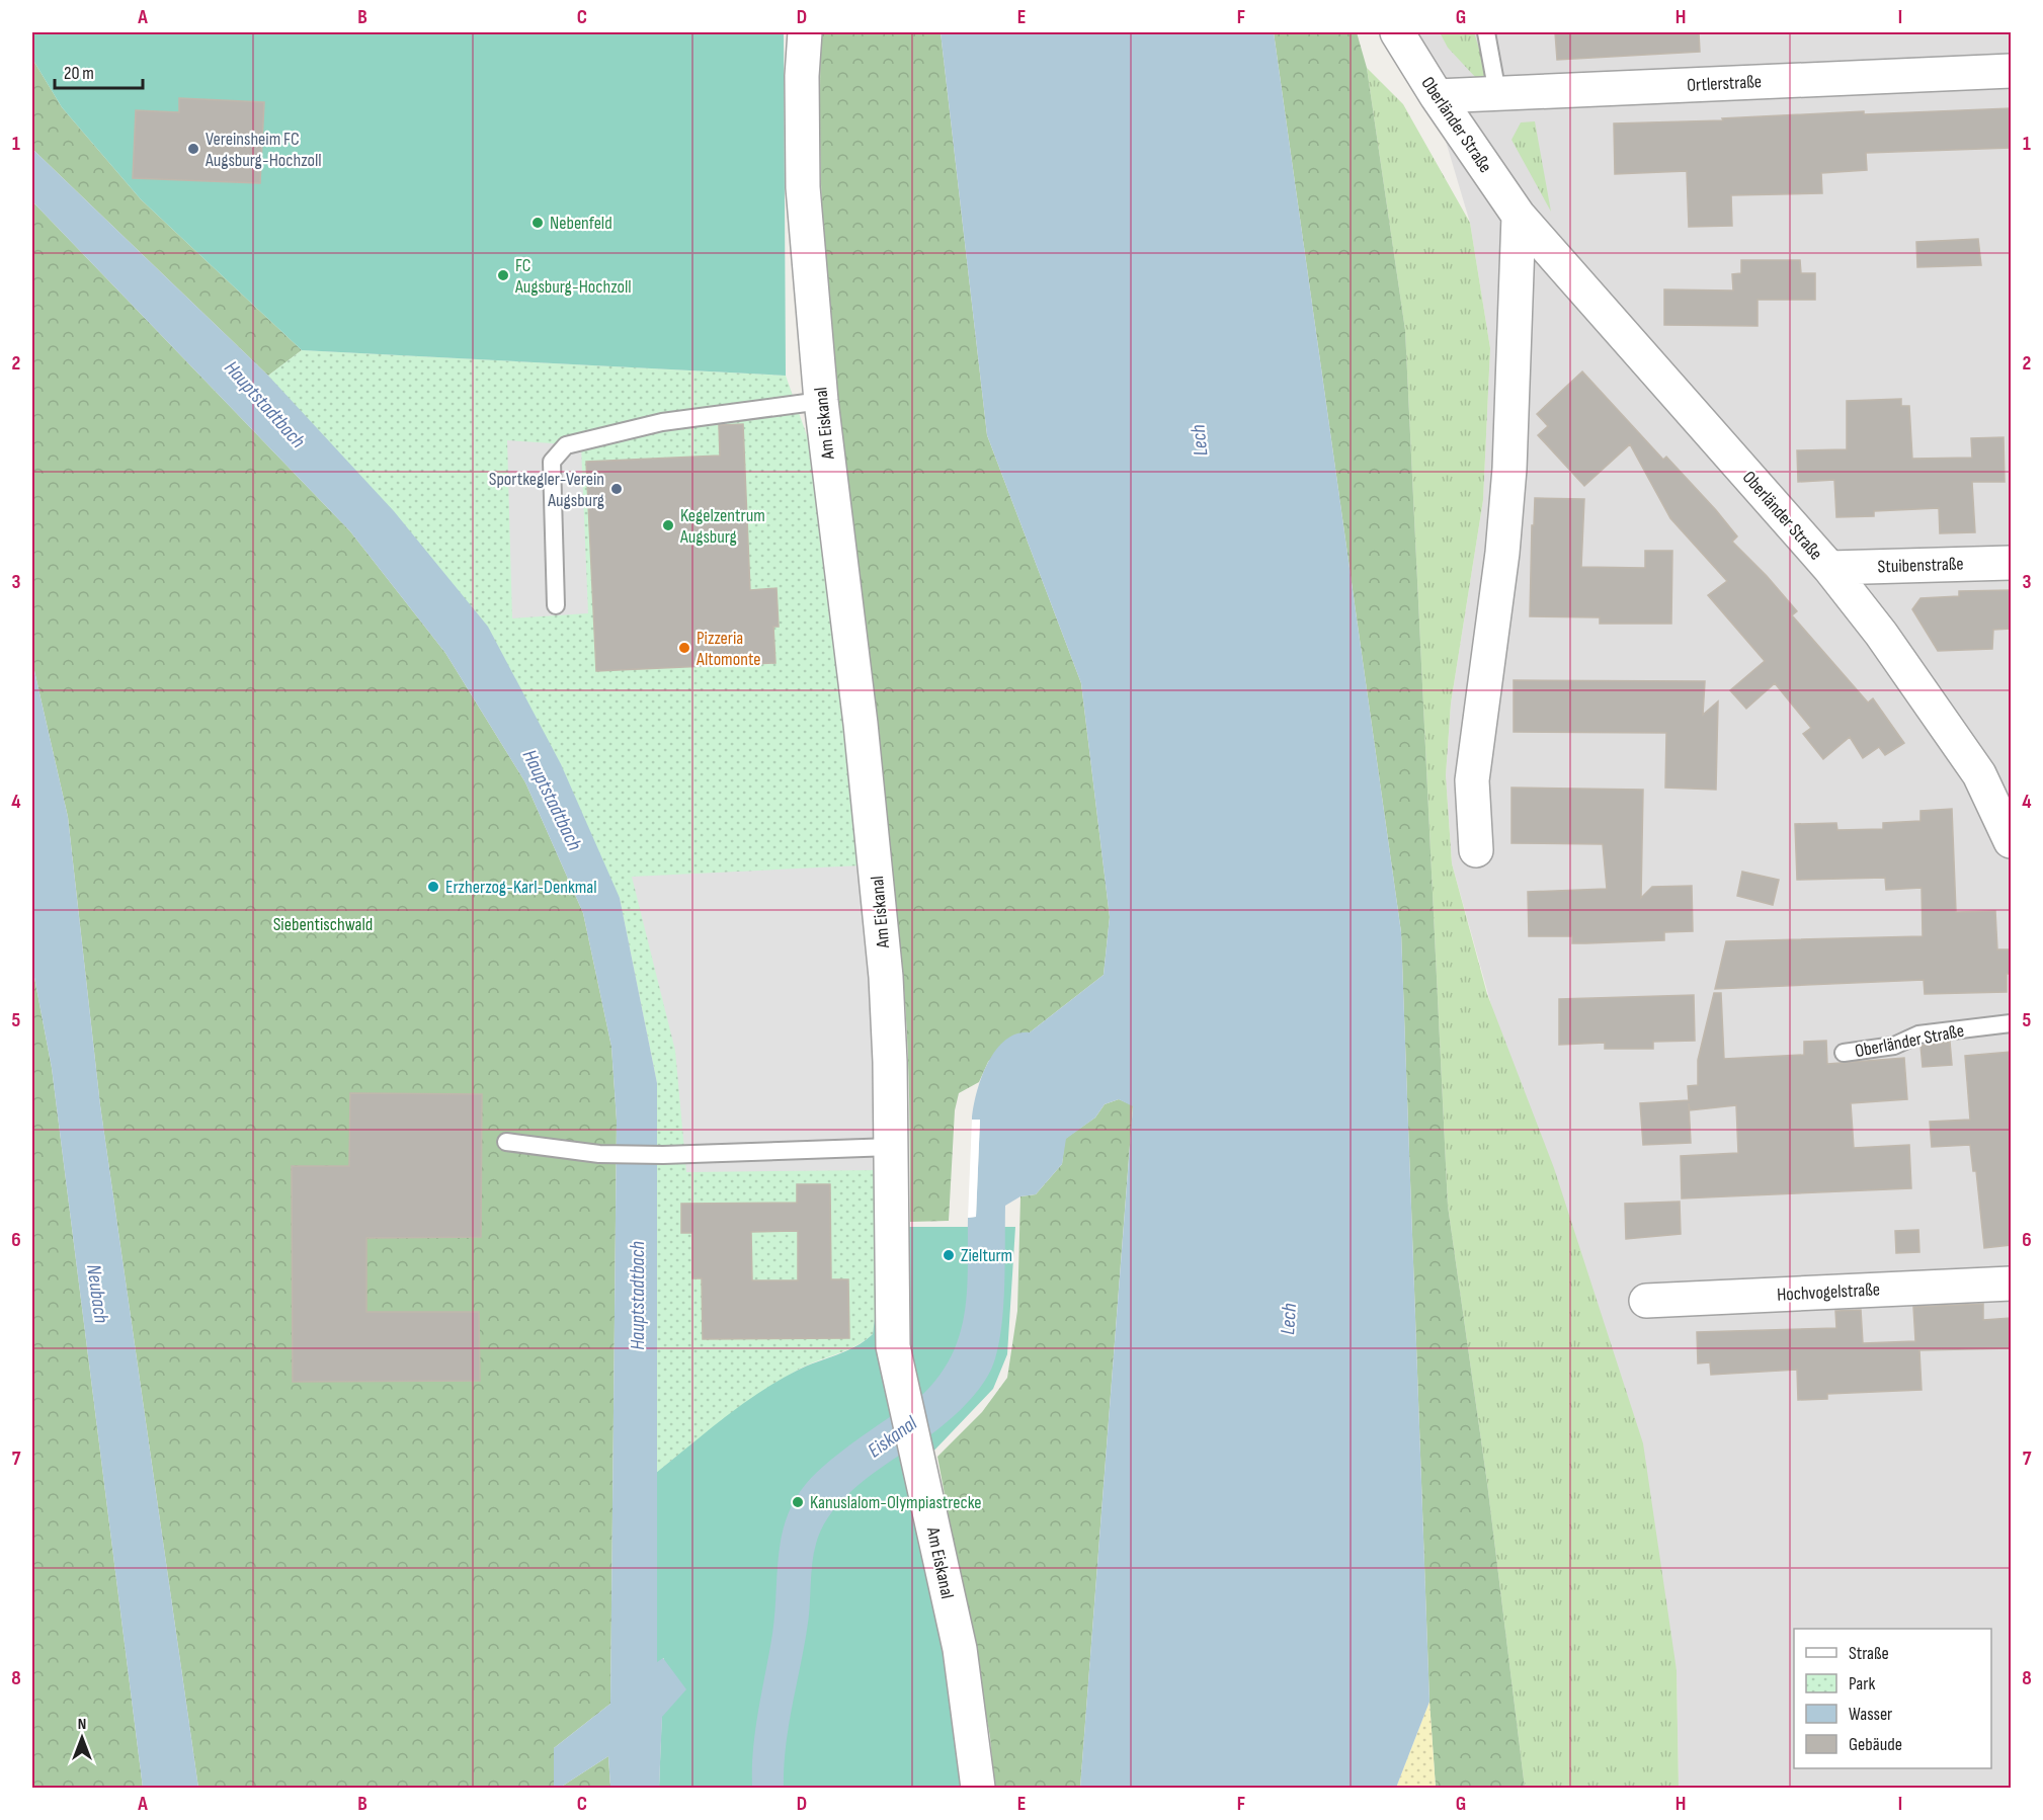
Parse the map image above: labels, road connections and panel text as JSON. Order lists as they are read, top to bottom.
{
  "streets": {
    "street": [
      "Ortlerstraße",
      "Oberländer Straße",
      "Am Eiskanal",
      "Stuibenstraße",
      "Hochvogelstraße"
    ]
  },
  "crossings": [
    ["Ortlerstraße", "Oberländer Straße"],
    ["Oberländer Straße", "Stuibenstraße"]
  ],
  "water": [
    "Hauptstadtbach",
    "Lech",
    "Neubach",
    "Eiskanal"
  ],
  "parks": ["Siebentischwald"],
  "places": [
    "Vereinsheim FC Augsburg-Hochzoll",
    "Nebenfeld",
    "FC Augsburg-Hochzoll",
    "Sportkegler-Verein Augsburg",
    "Kegelzentrum Augsburg",
    "Pizzeria Altomonte",
    "Erzherzog-Karl-Denkmal",
    "Zielturm",
    "Kanuslalom-Olympiastrecke"
  ],
  "legend": [
    "Straße",
    "Park",
    "Wasser",
    "Gebäude"
  ],
  "scale_bar": "20 m",
  "north": "top",
  "grid": {
    "columns": [
      "A",
      "B",
      "C",
      "D",
      "E",
      "F",
      "G",
      "H",
      "I"
    ],
    "rows": [
      "1",
      "2",
      "3",
      "4",
      "5",
      "6",
      "7",
      "8"
    ]
  }
}
